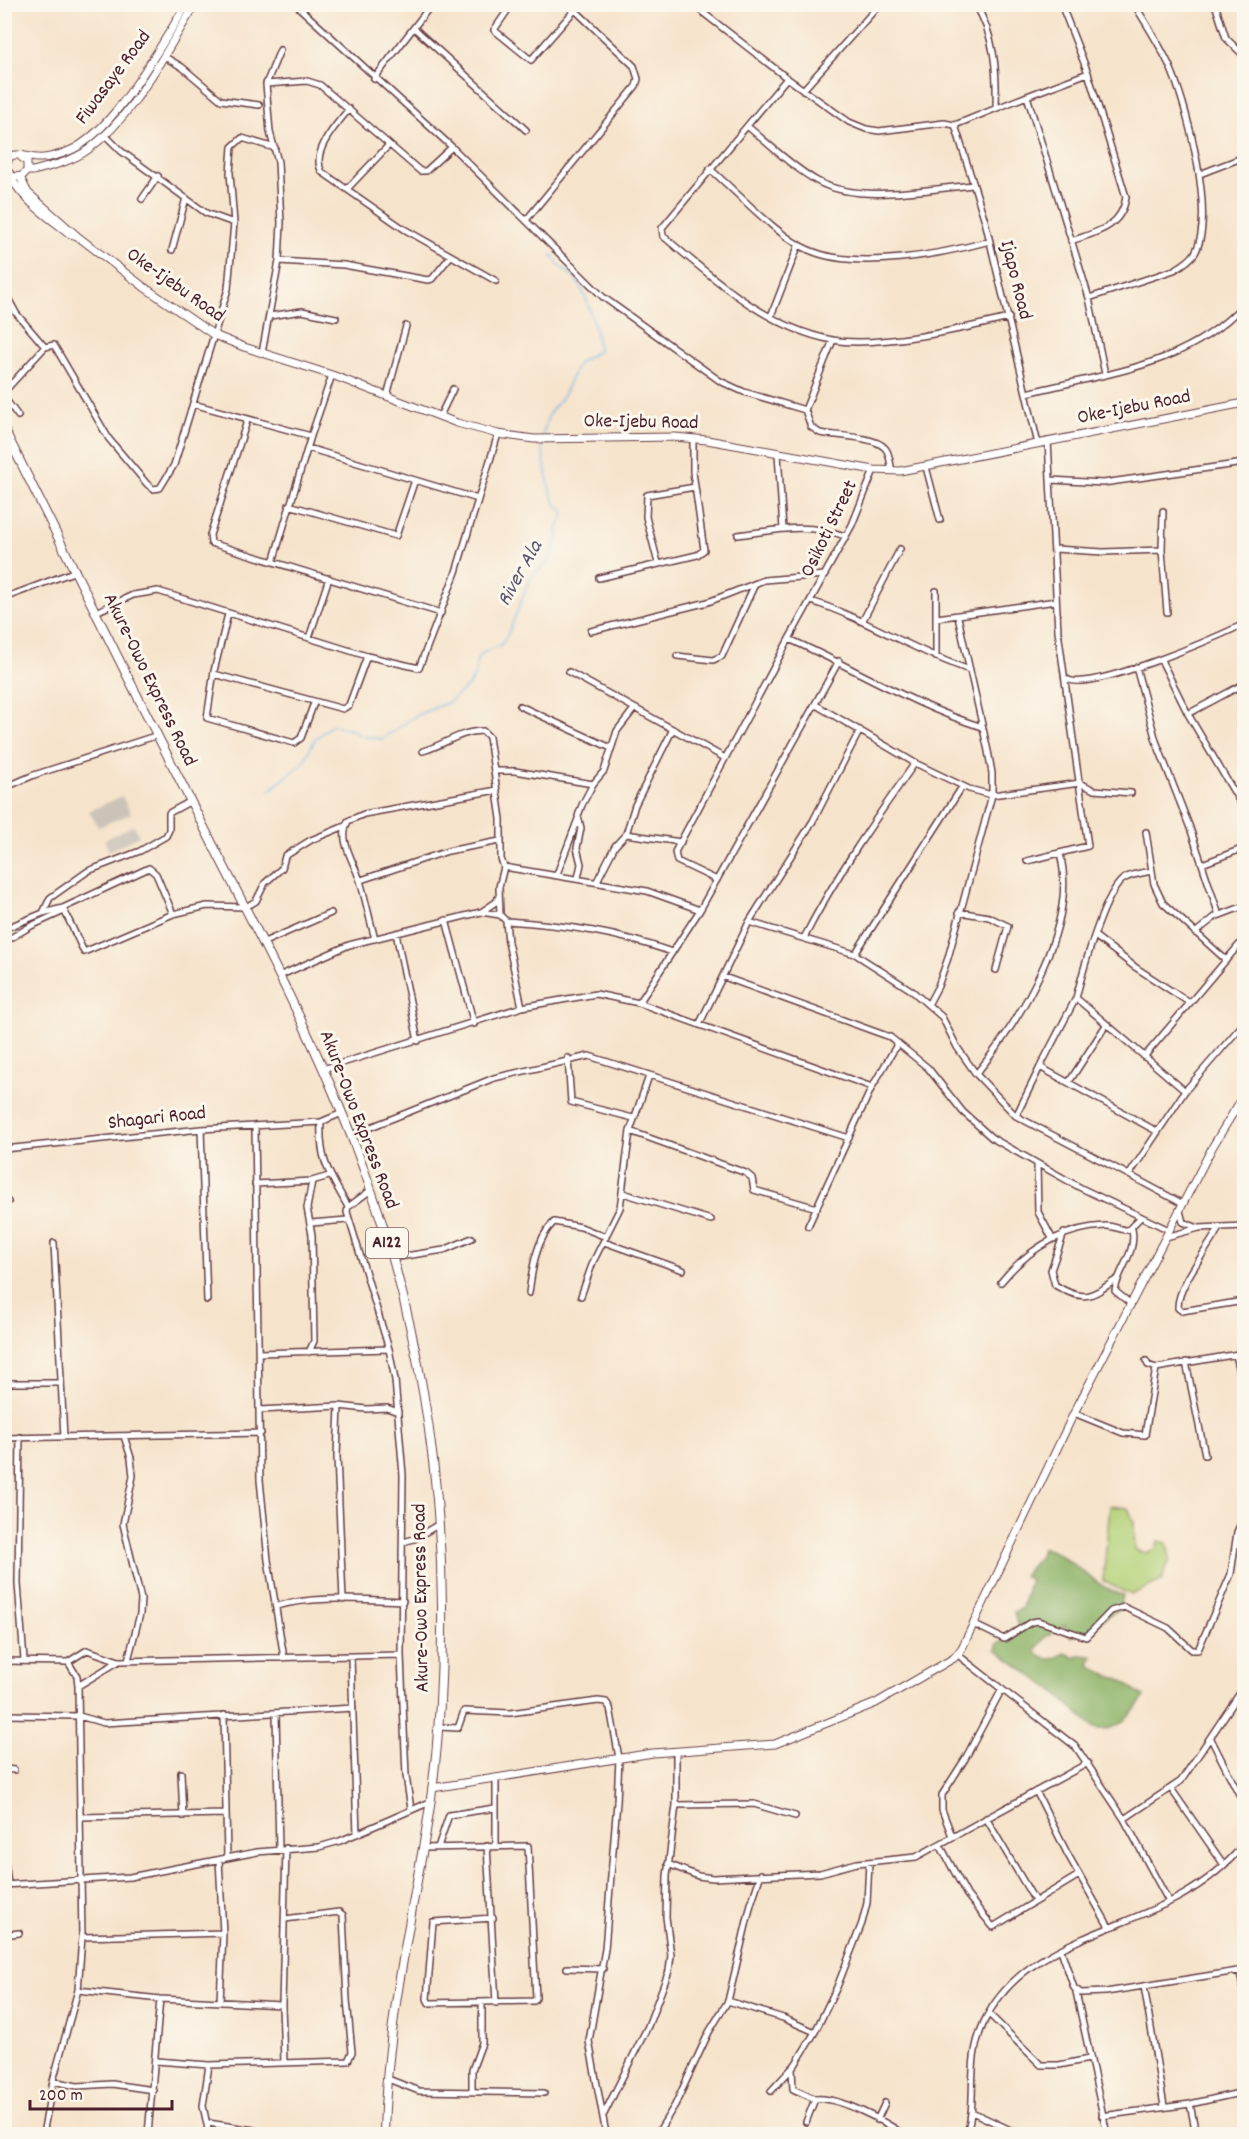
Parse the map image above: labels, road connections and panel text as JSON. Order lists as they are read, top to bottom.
{
  "streets": {
    "highway": ["Akure-Owo Express Road", "A122"],
    "main road": ["Fiwasaye Road", "Oke-Ijebu Road"],
    "street": ["Ijapo Road", "Osikoti Street", "Shagari Road"]
  },
  "crossings": [
    ["Ijapo Road", "Oke-Ijebu Road"],
    ["Oke-Ijebu Road", "Osikoti Street"],
    ["Akure-Owo Express Road", "Shagari Road"]
  ],
  "water": ["River Ala"],
  "scale_bar": "200 m"
}
